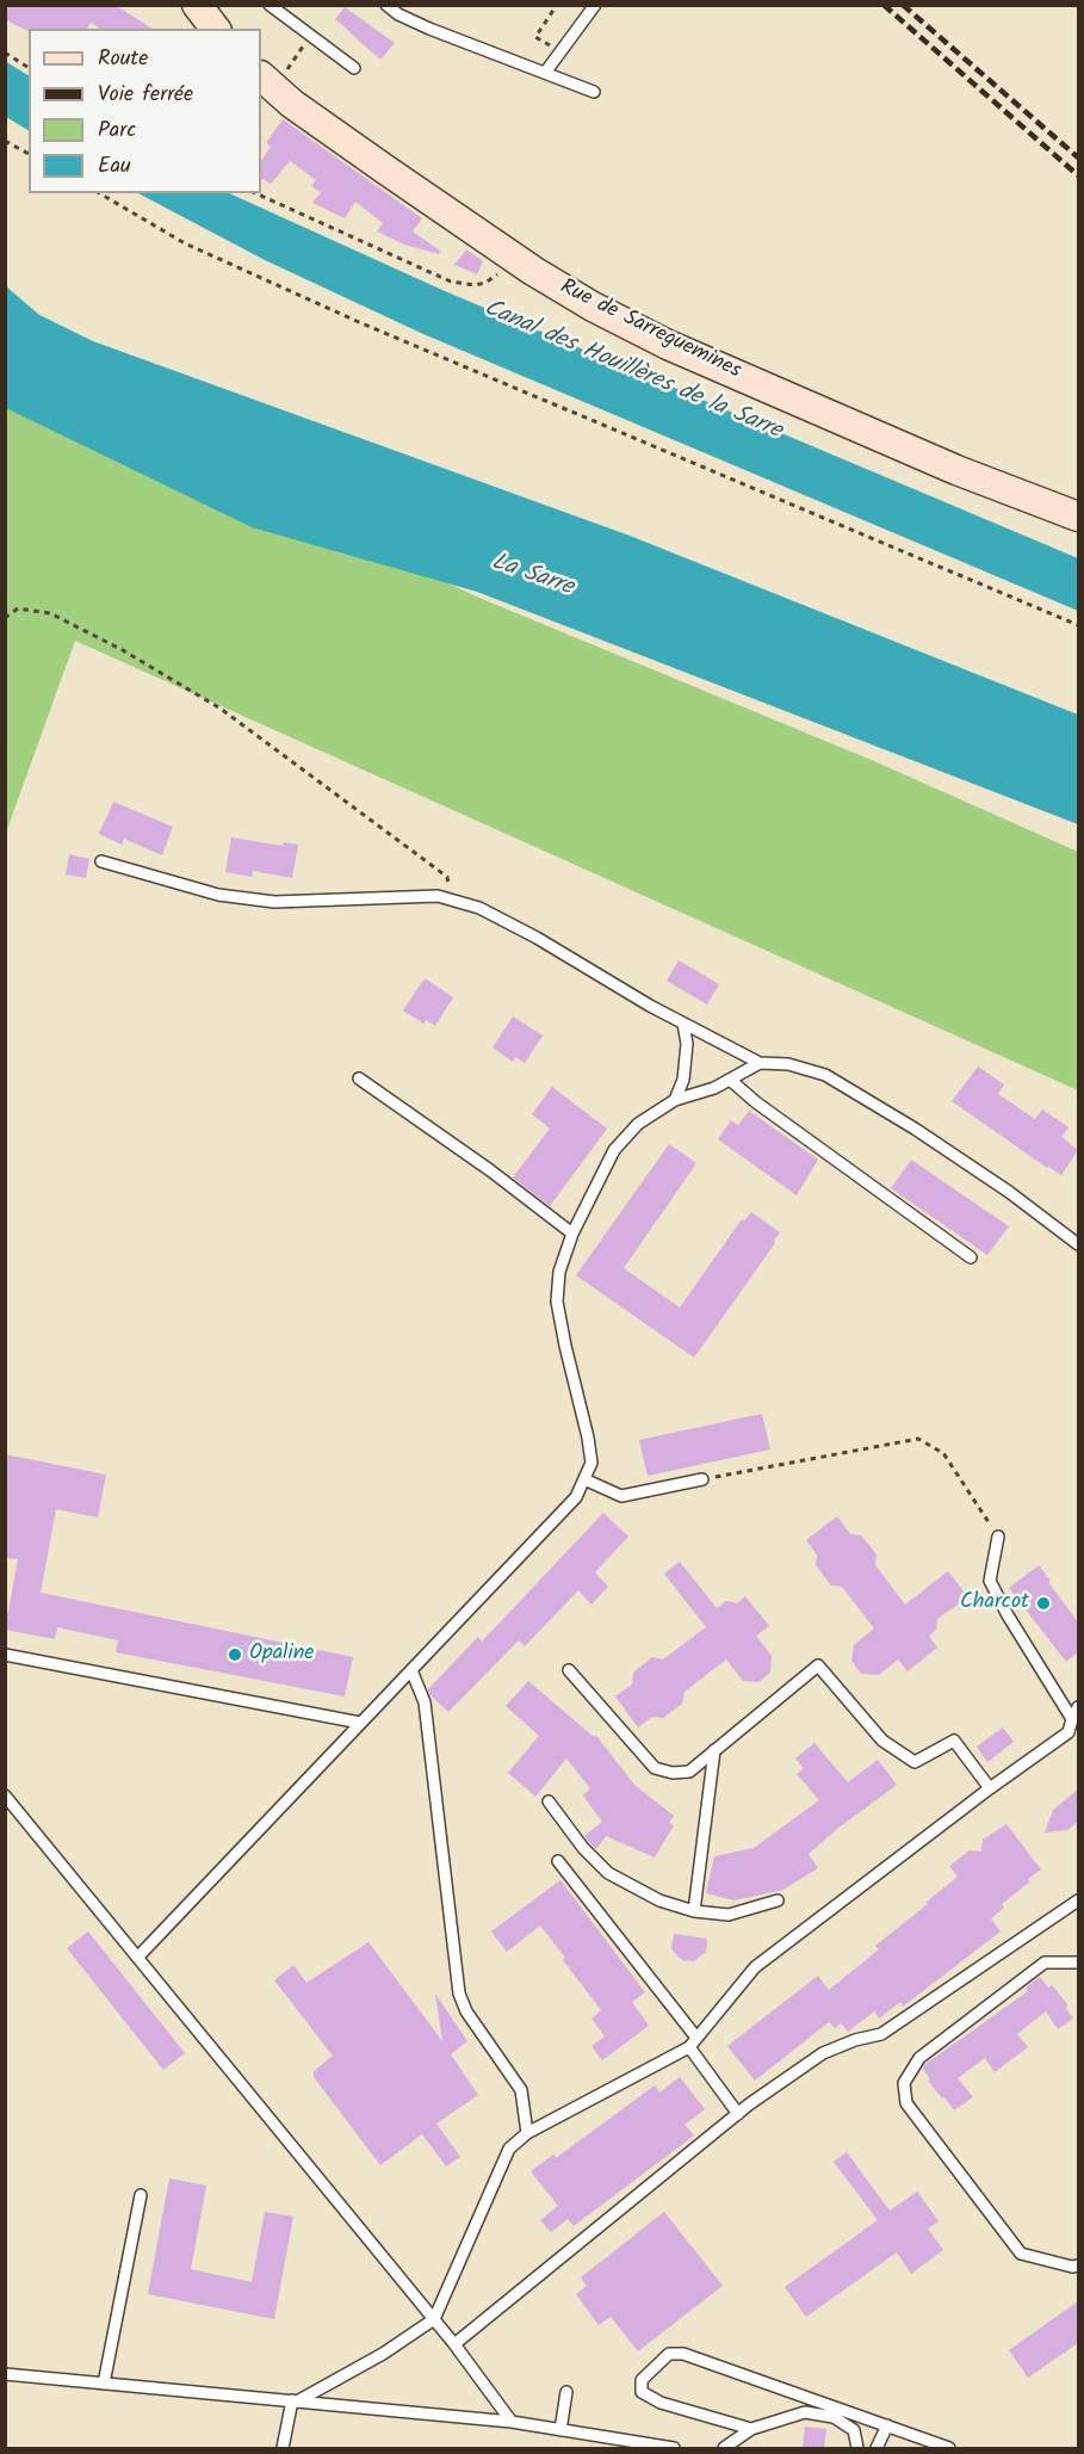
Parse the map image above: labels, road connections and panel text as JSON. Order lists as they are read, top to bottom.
{
  "streets": {
    "street": ["Rue de Sarreguemines"]
  },
  "water": ["Canal des Houillères de la Sarre", "La Sarre"],
  "places": ["Charcot", "Opaline"],
  "legend": [
    "Route",
    "Voie ferrée",
    "Parc",
    "Eau"
  ]
}
